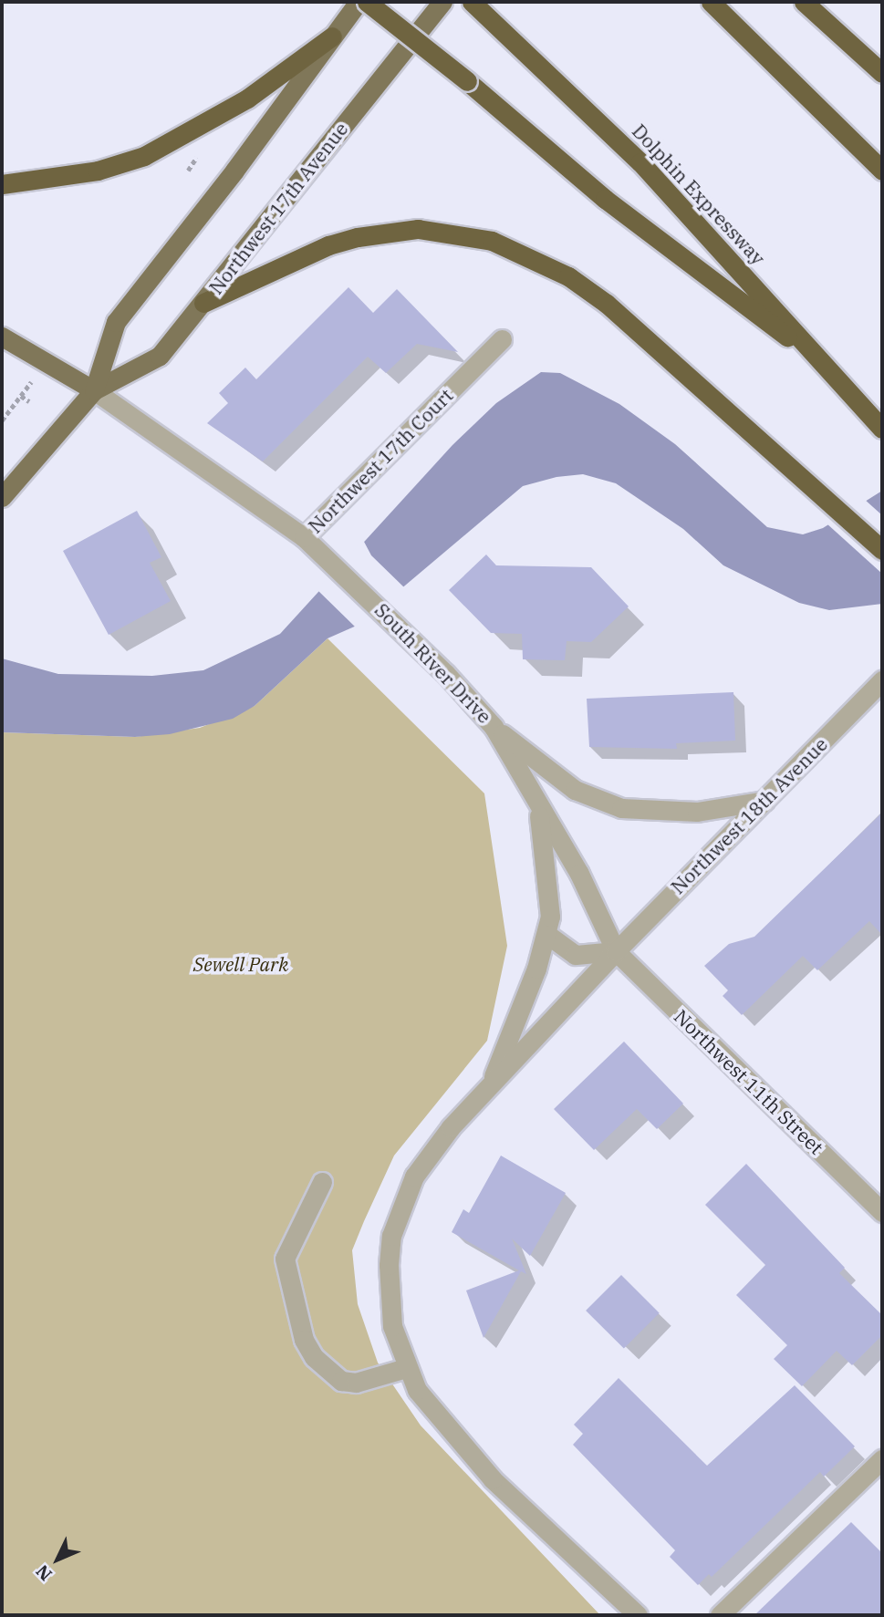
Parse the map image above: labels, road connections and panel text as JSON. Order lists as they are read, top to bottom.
{
  "streets": {
    "highway": ["Dolphin Expressway"],
    "main road": ["Northwest 17th Avenue"],
    "street": [
      "Northwest 17th Court",
      "South River Drive",
      "Northwest 18th Avenue",
      "Northwest 11th Street"
    ]
  },
  "crossings": [
    ["Northwest 17th Avenue", "Northwest 17th Court"],
    ["Northwest 17th Court", "South River Drive"],
    ["South River Drive", "Northwest 18th Avenue"],
    ["South River Drive", "Northwest 11th Street"],
    ["Northwest 18th Avenue", "Northwest 11th Street"]
  ],
  "parks": ["Sewell Park"],
  "north": "bottom left"
}
